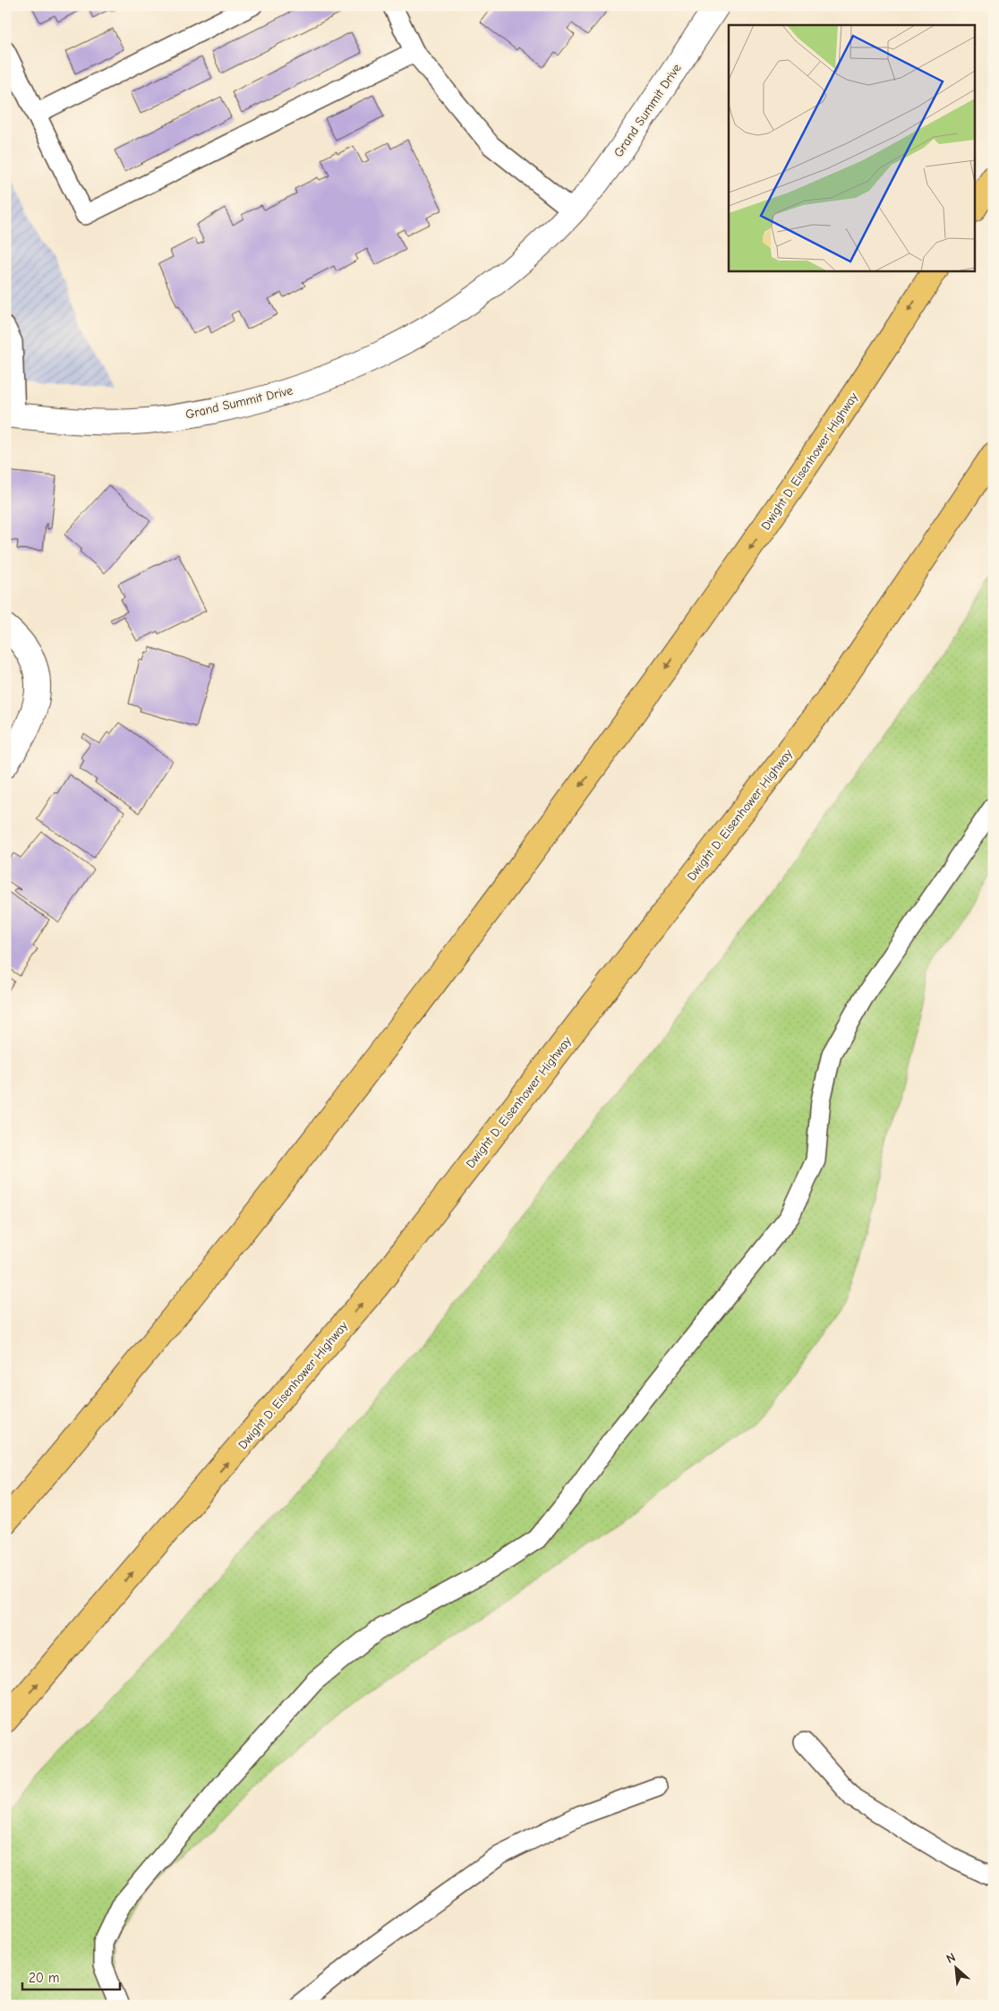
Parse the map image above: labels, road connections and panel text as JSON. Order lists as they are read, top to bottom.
{
  "streets": {
    "highway": ["Dwight D. Eisenhower Highway"],
    "street": ["Grand Summit Drive"]
  },
  "scale_bar": "20 m",
  "north": "top left"
}
